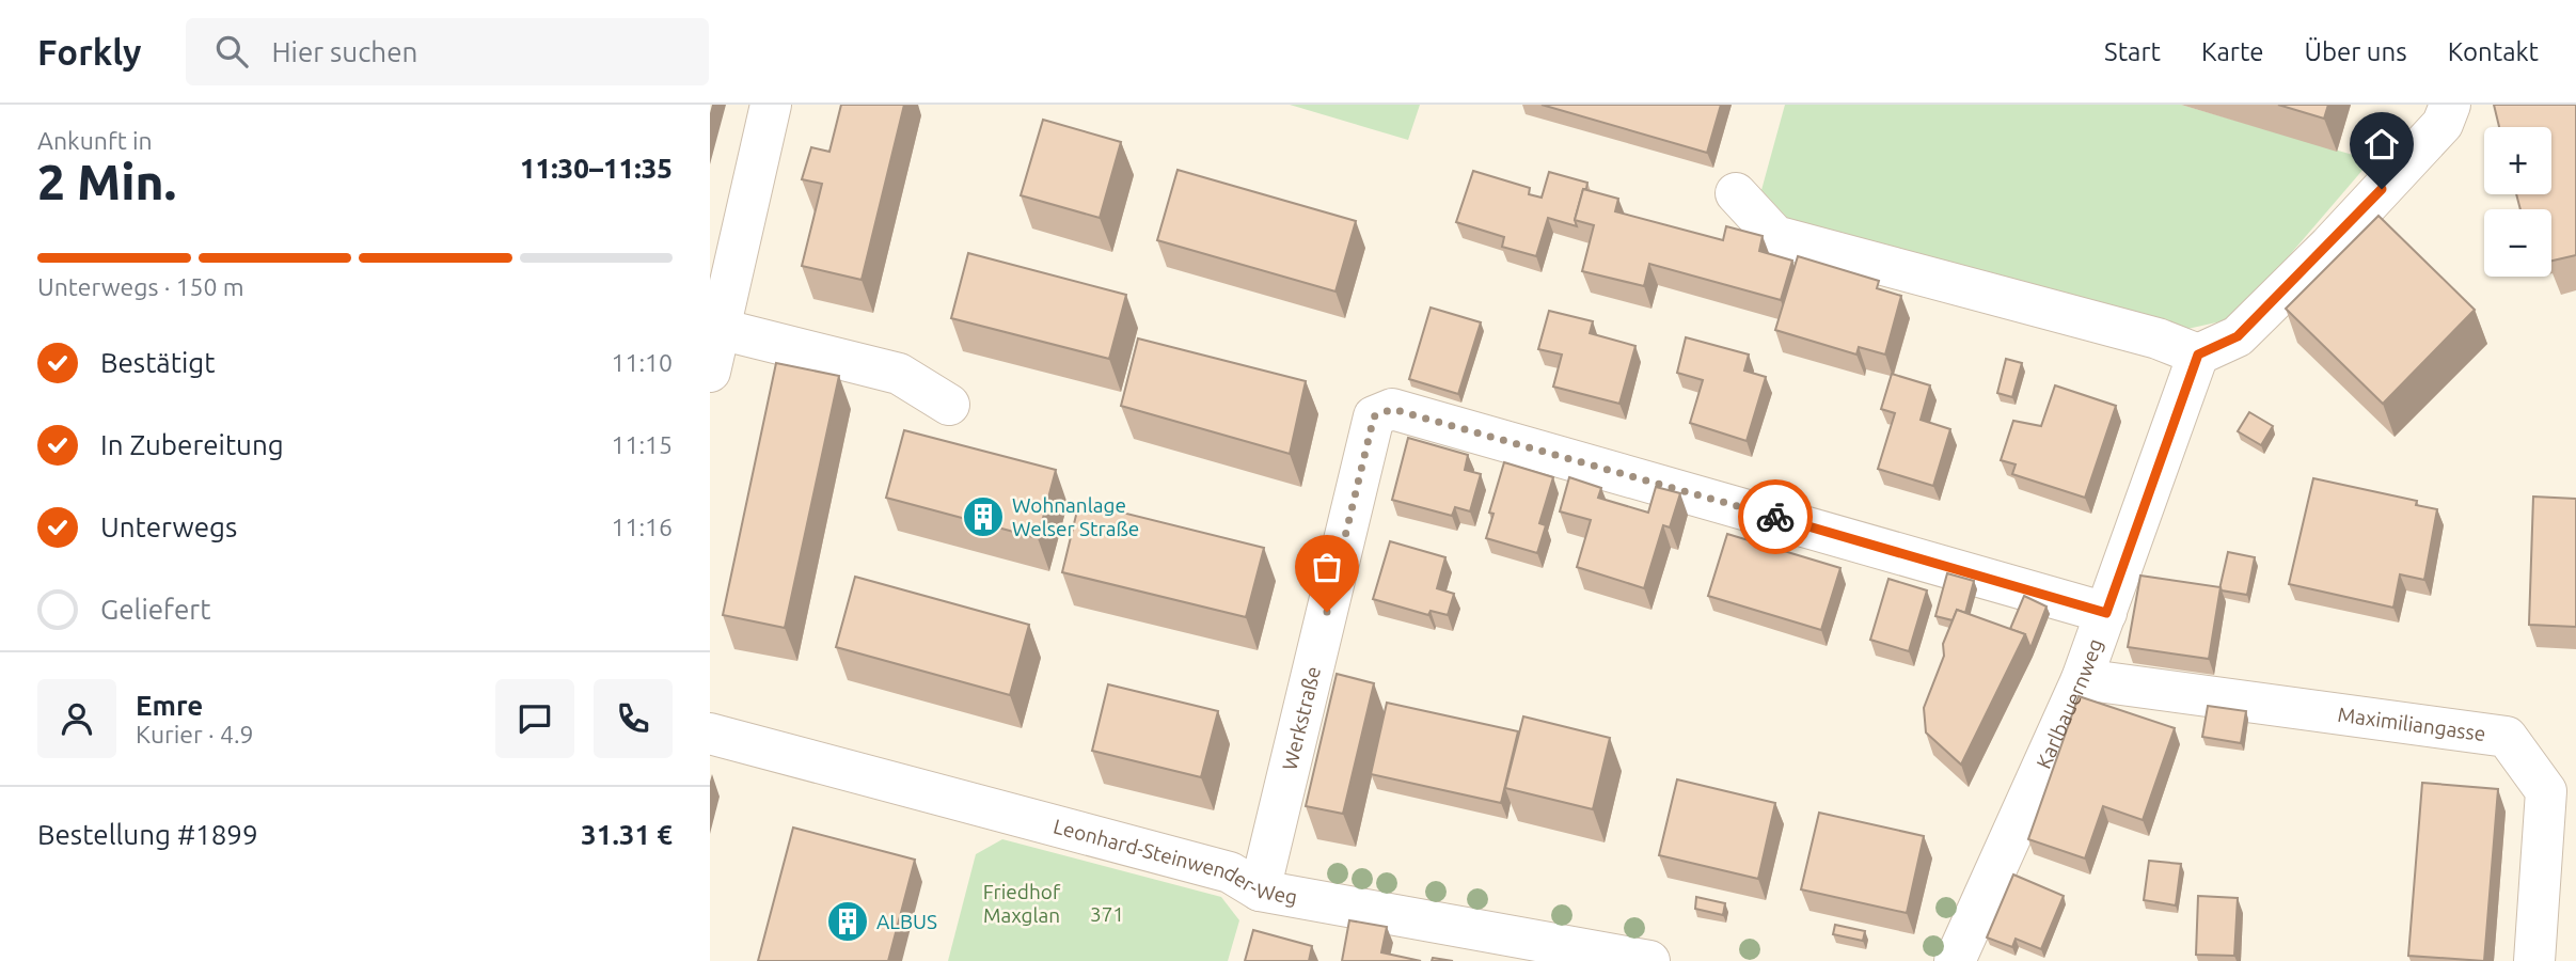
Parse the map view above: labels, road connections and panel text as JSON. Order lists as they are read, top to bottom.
{
  "streets": {
    "street": [
      "Karlbauernweg",
      "Werkstraße",
      "Maximiliangasse",
      "Leonhard-Steinwender-Weg"
    ]
  },
  "crossings": [
    ["Karlbauernweg", "Werkstraße"],
    ["Karlbauernweg", "Maximiliangasse"],
    ["Werkstraße", "Leonhard-Steinwender-Weg"]
  ],
  "parks": ["Friedhof Maxglan", "371"],
  "places": {
    "building": ["Wohnanlage Welser Straße", "ALBUS"]
  },
  "page": {
    "header": "Forkly",
    "search": "Hier suchen",
    "nav": [
      "Start",
      "Karte",
      "Über uns",
      "Kontakt"
    ],
    "heading": ["2 Min.", "Ankunft in", "11:30–11:35"],
    "panel": [
      "Emre",
      "Kurier · 4.9",
      "Bestellung #1899",
      "31.31 €"
    ],
    "map_buttons": ["+", "−"],
    "bar": "Unterwegs · 150 m",
    "list": [
      ["Bestätigt", "11:10"],
      ["In Zubereitung", "11:15"],
      ["Unterwegs", "11:16"],
      "Geliefert"
    ]
  }
}
